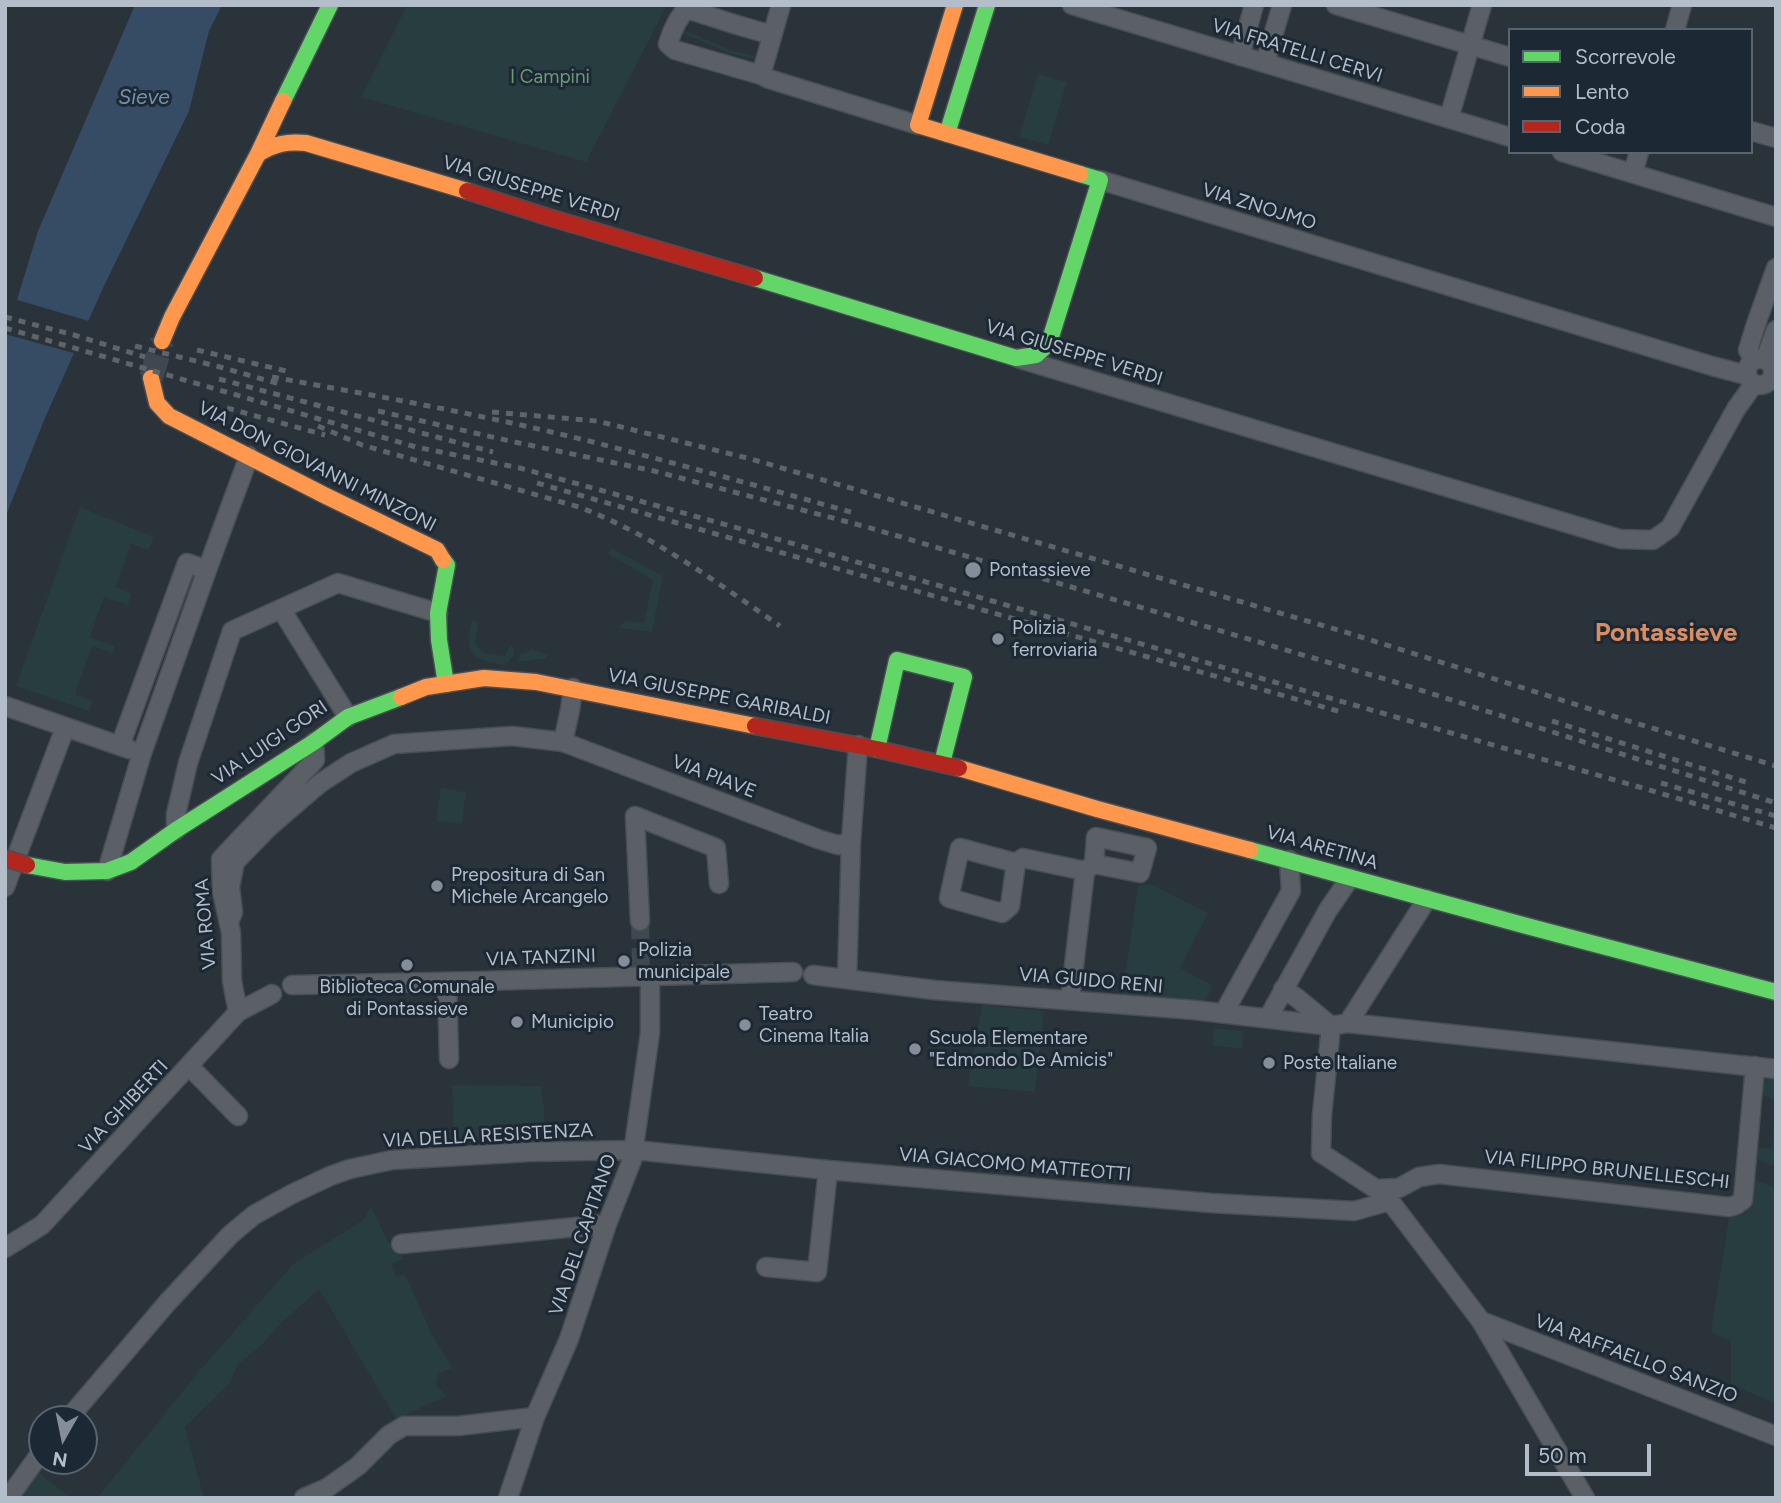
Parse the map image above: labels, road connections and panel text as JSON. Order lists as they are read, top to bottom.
{
  "streets": {
    "street": [
      "VIA FRATELLI CERVI",
      "VIA GIUSEPPE VERDI",
      "VIA ZNOJMO",
      "VIA DON GIOVANNI MINZONI",
      "VIA GIUSEPPE GARIBALDI",
      "VIA LUIGI GORI",
      "VIA PIAVE",
      "VIA ARETINA",
      "VIA ROMA",
      "VIA TANZINI",
      "VIA GUIDO RENI",
      "VIA GHIBERTI",
      "VIA DELLA RESISTENZA",
      "VIA GIACOMO MATTEOTTI",
      "VIA FILIPPO BRUNELLESCHI",
      "VIA DEL CAPITANO",
      "VIA RAFFAELLO SANZIO"
    ]
  },
  "crossings": [
    ["VIA GIUSEPPE VERDI", "VIA ZNOJMO"],
    ["VIA DON GIOVANNI MINZONI", "VIA LUIGI GORI"],
    ["VIA GIUSEPPE GARIBALDI", "VIA LUIGI GORI"],
    ["VIA GIUSEPPE GARIBALDI", "VIA ARETINA"],
    ["VIA LUIGI GORI", "VIA ROMA"],
    ["VIA PIAVE", "VIA ROMA"],
    ["VIA ROMA", "VIA GHIBERTI"],
    ["VIA TANZINI", "VIA DEL CAPITANO"],
    ["VIA GUIDO RENI", "VIA FILIPPO BRUNELLESCHI"],
    ["VIA DELLA RESISTENZA", "VIA GIACOMO MATTEOTTI"],
    ["VIA DELLA RESISTENZA", "VIA DEL CAPITANO"],
    ["VIA GIACOMO MATTEOTTI", "VIA FILIPPO BRUNELLESCHI"],
    ["VIA GIACOMO MATTEOTTI", "VIA DEL CAPITANO"]
  ],
  "districts": ["Pontassieve"],
  "water": ["Sieve"],
  "parks": ["I Campini"],
  "places": [
    "Pontassieve",
    "Polizia ferroviaria",
    "Prepositura di San Michele Arcangelo",
    "Polizia municipale",
    "Biblioteca Comunale di Pontassieve",
    "Municipio",
    "Teatro Cinema Italia",
    "Scuola Elementare \"Edmondo De Amicis\"",
    "Poste Italiane"
  ],
  "legend": ["Scorrevole", "Lento", "Coda"],
  "scale_bar": "50 m",
  "north": "bottom"
}
